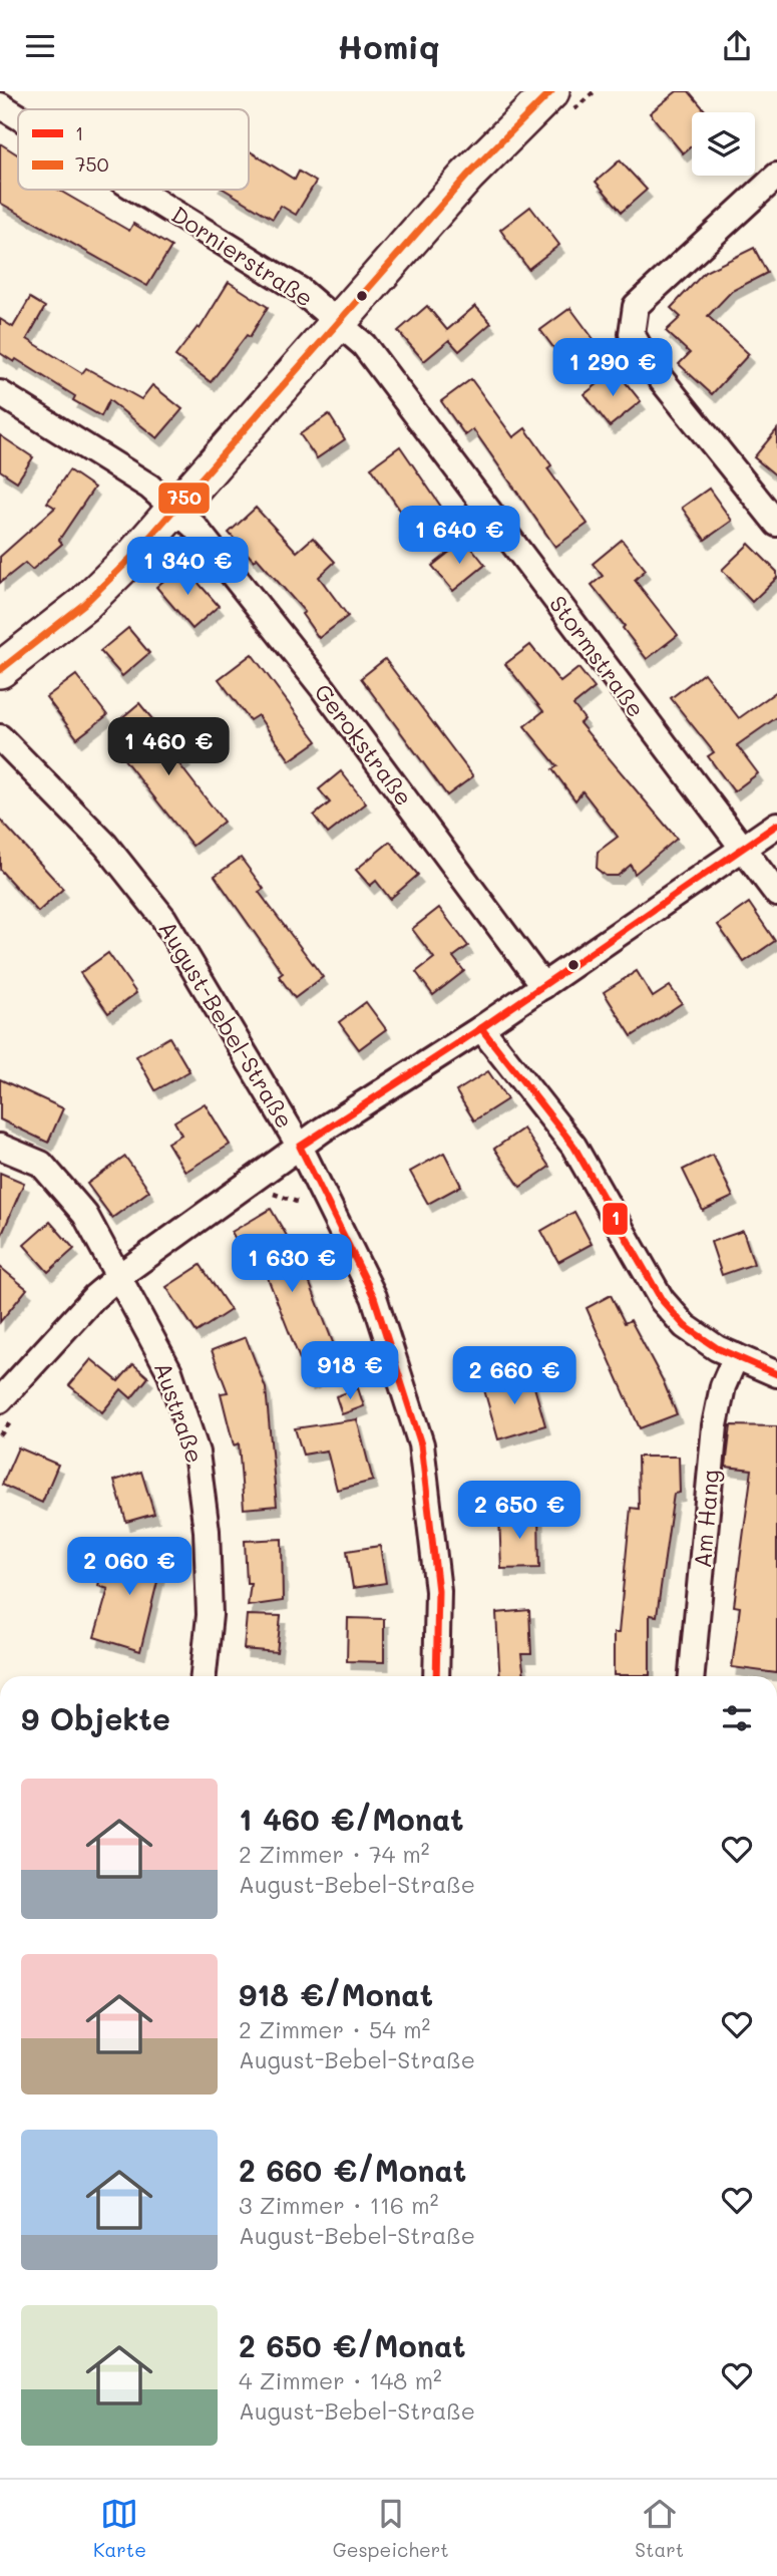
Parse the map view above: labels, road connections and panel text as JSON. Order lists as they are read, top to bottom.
{
  "streets": {
    "street": [
      "Dornierstraße",
      "Stormstraße",
      "Gerokstraße",
      "August-Bebel-Straße",
      "Austraße",
      "Am Hang"
    ]
  },
  "crossings": [
    ["Dornierstraße", "Stormstraße"]
  ],
  "lines": ["transit line 750", "transit line 1"],
  "legend": ["1", "750"],
  "page": {
    "header": "Homiq",
    "price": [
      "1 290 €",
      "1 640 €",
      "1 340 €",
      "1 460 €",
      "1 630 €",
      "918 €",
      "2 660 €",
      "2 650 €",
      "2 060 €"
    ],
    "heading": "9 Objekte",
    "list": [
      {
        "name": "1 460 €/Monat",
        "note": "2 Zimmer · 74 m² · August-Bebel-Straße"
      },
      {
        "name": "918 €/Monat",
        "note": "2 Zimmer · 54 m² · August-Bebel-Straße"
      },
      {
        "name": "2 660 €/Monat",
        "note": "3 Zimmer · 116 m² · August-Bebel-Straße"
      },
      {
        "name": "2 650 €/Monat",
        "note": "4 Zimmer · 148 m² · August-Bebel-Straße"
      }
    ],
    "tabs": ["Karte", "Gespeichert", "Start"]
  }
}
